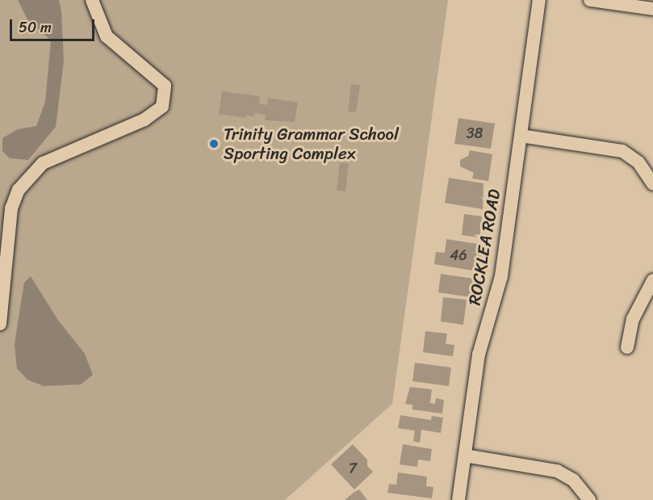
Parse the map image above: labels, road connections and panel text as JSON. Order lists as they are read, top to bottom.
{
  "streets": {
    "street": ["ROCKLEA ROAD"]
  },
  "places": ["Trinity Grammar School Sporting Complex"],
  "house_numbers": ["38", "46", "7"],
  "scale_bar": "50 m"
}
